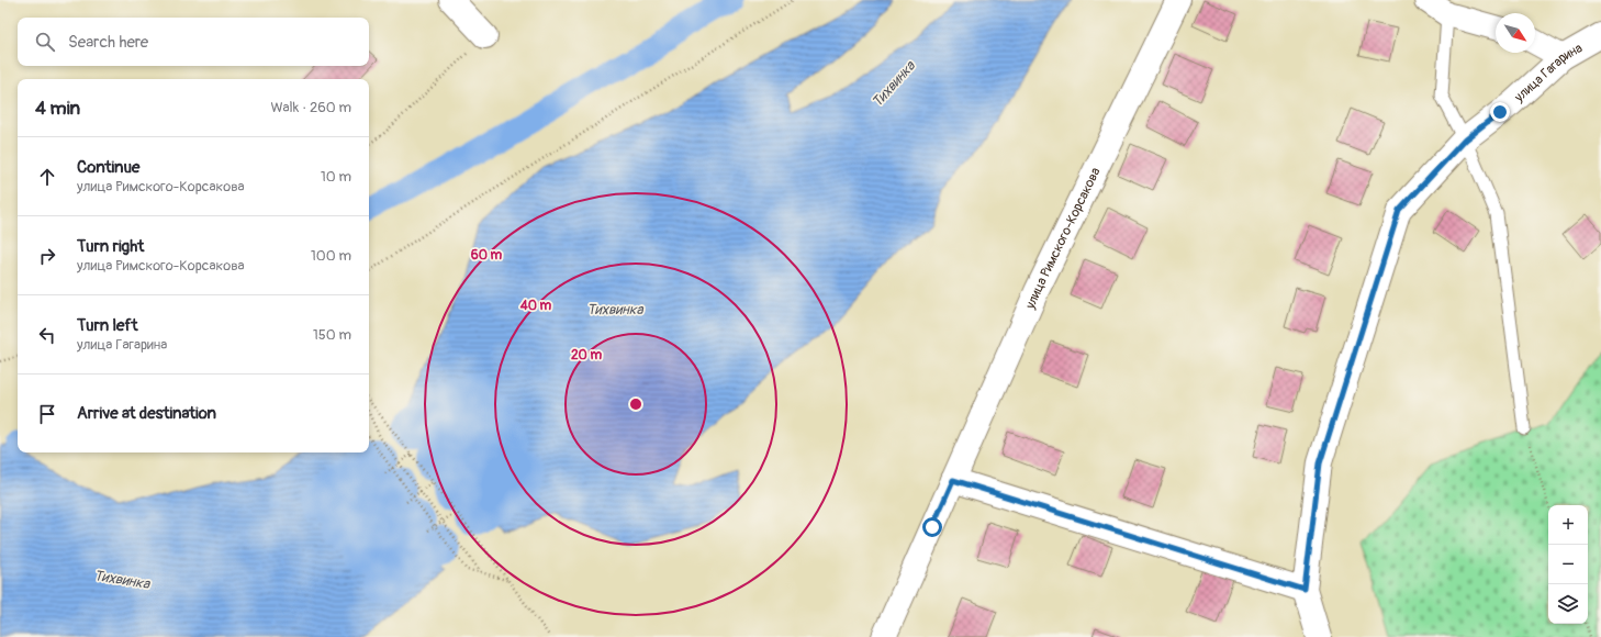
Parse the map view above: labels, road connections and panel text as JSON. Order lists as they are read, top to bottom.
{
  "streets": {
    "street": ["улица Гагарина", "улица Римского-Корсакова"]
  },
  "water": ["Тихвинка"],
  "north": "bottom right",
  "page": {
    "search": "Search here",
    "heading": ["4 min", "Walk · 260 m"],
    "list": [
      ["Continue", "улица Римского-Корсакова", "10 m"],
      ["Turn right", "улица Римского-Корсакова", "100 m"],
      ["Turn left", "улица Гагарина", "150 m"],
      "Arrive at destination"
    ],
    "map_buttons": ["+", "−"]
  },
  "rings": ["60 m", "40 m", "20 m"]
}
